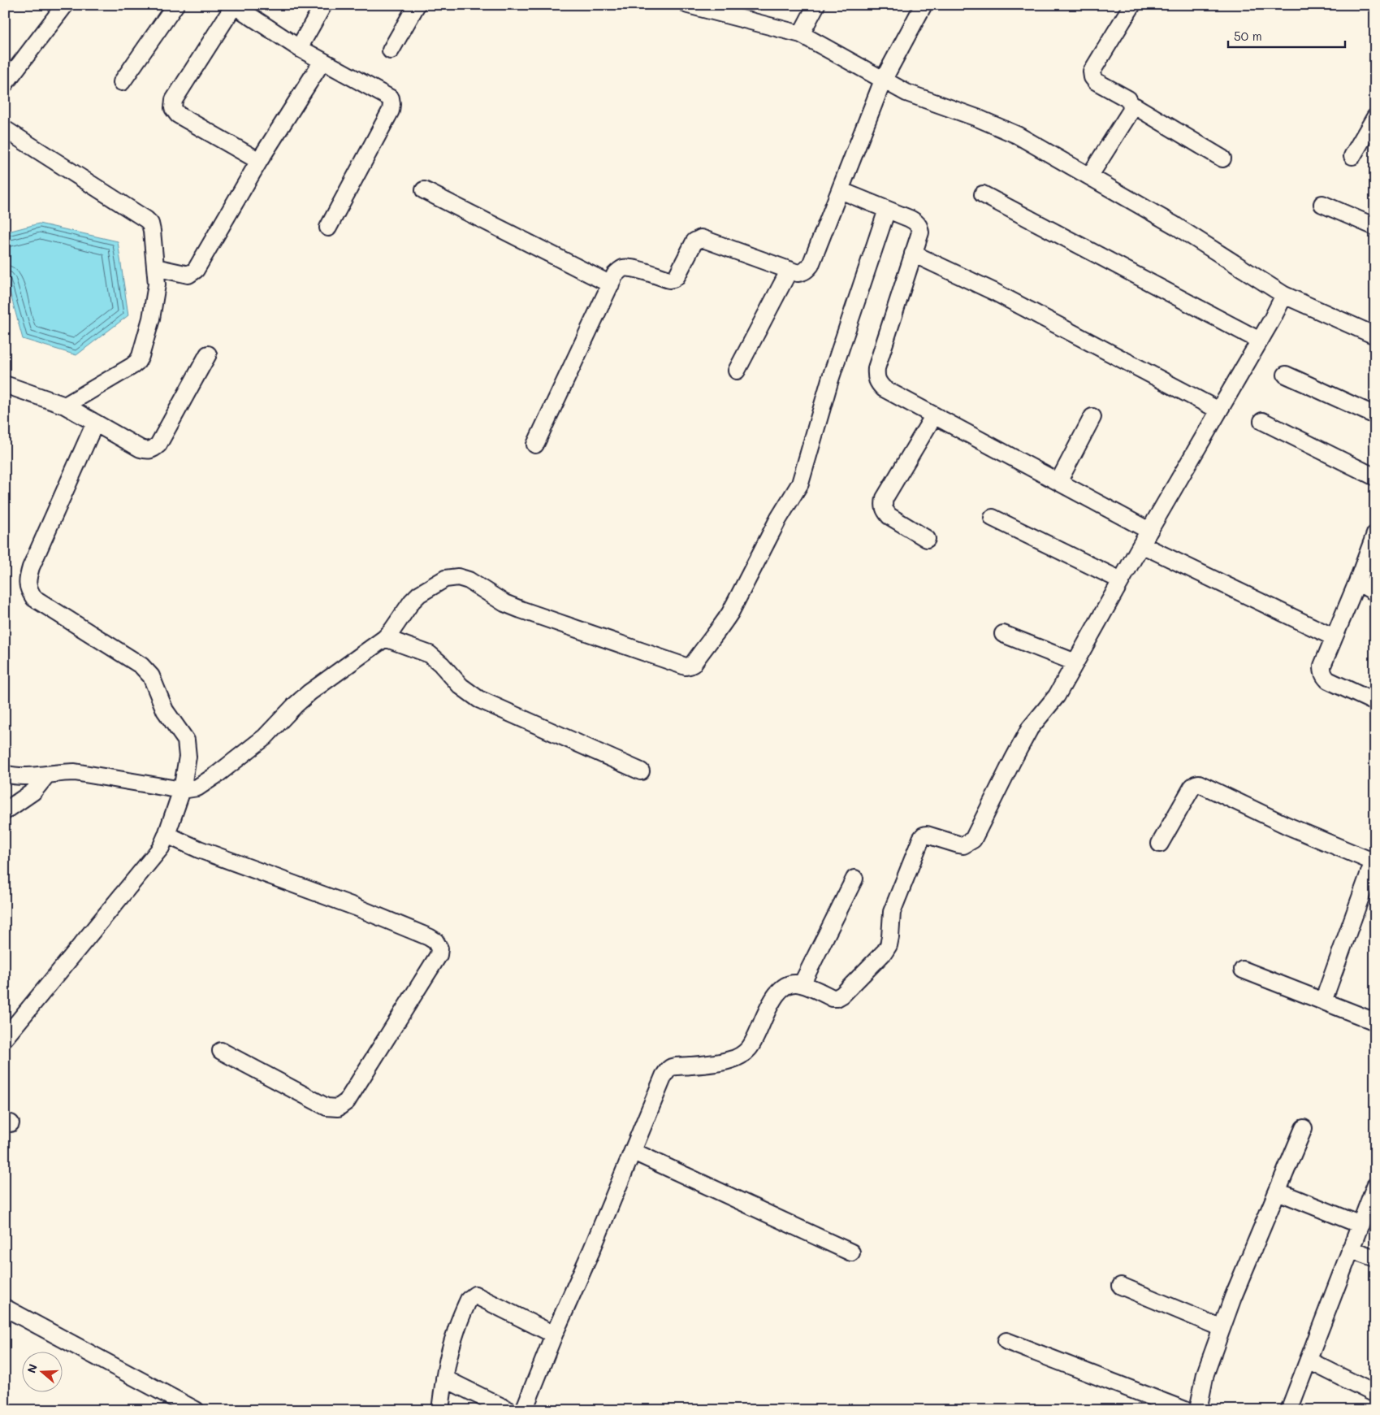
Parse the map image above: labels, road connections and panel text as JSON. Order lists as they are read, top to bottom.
{
  "scale_bar": "50 m",
  "north": "left"
}
